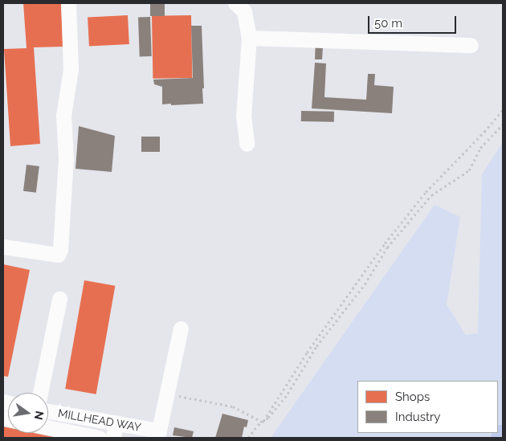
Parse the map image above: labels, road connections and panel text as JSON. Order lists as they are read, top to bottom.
{
  "streets": {
    "street": ["MILLHEAD WAY"]
  },
  "legend": ["Shops", "Industry"],
  "scale_bar": "50 m",
  "north": "right"
}
